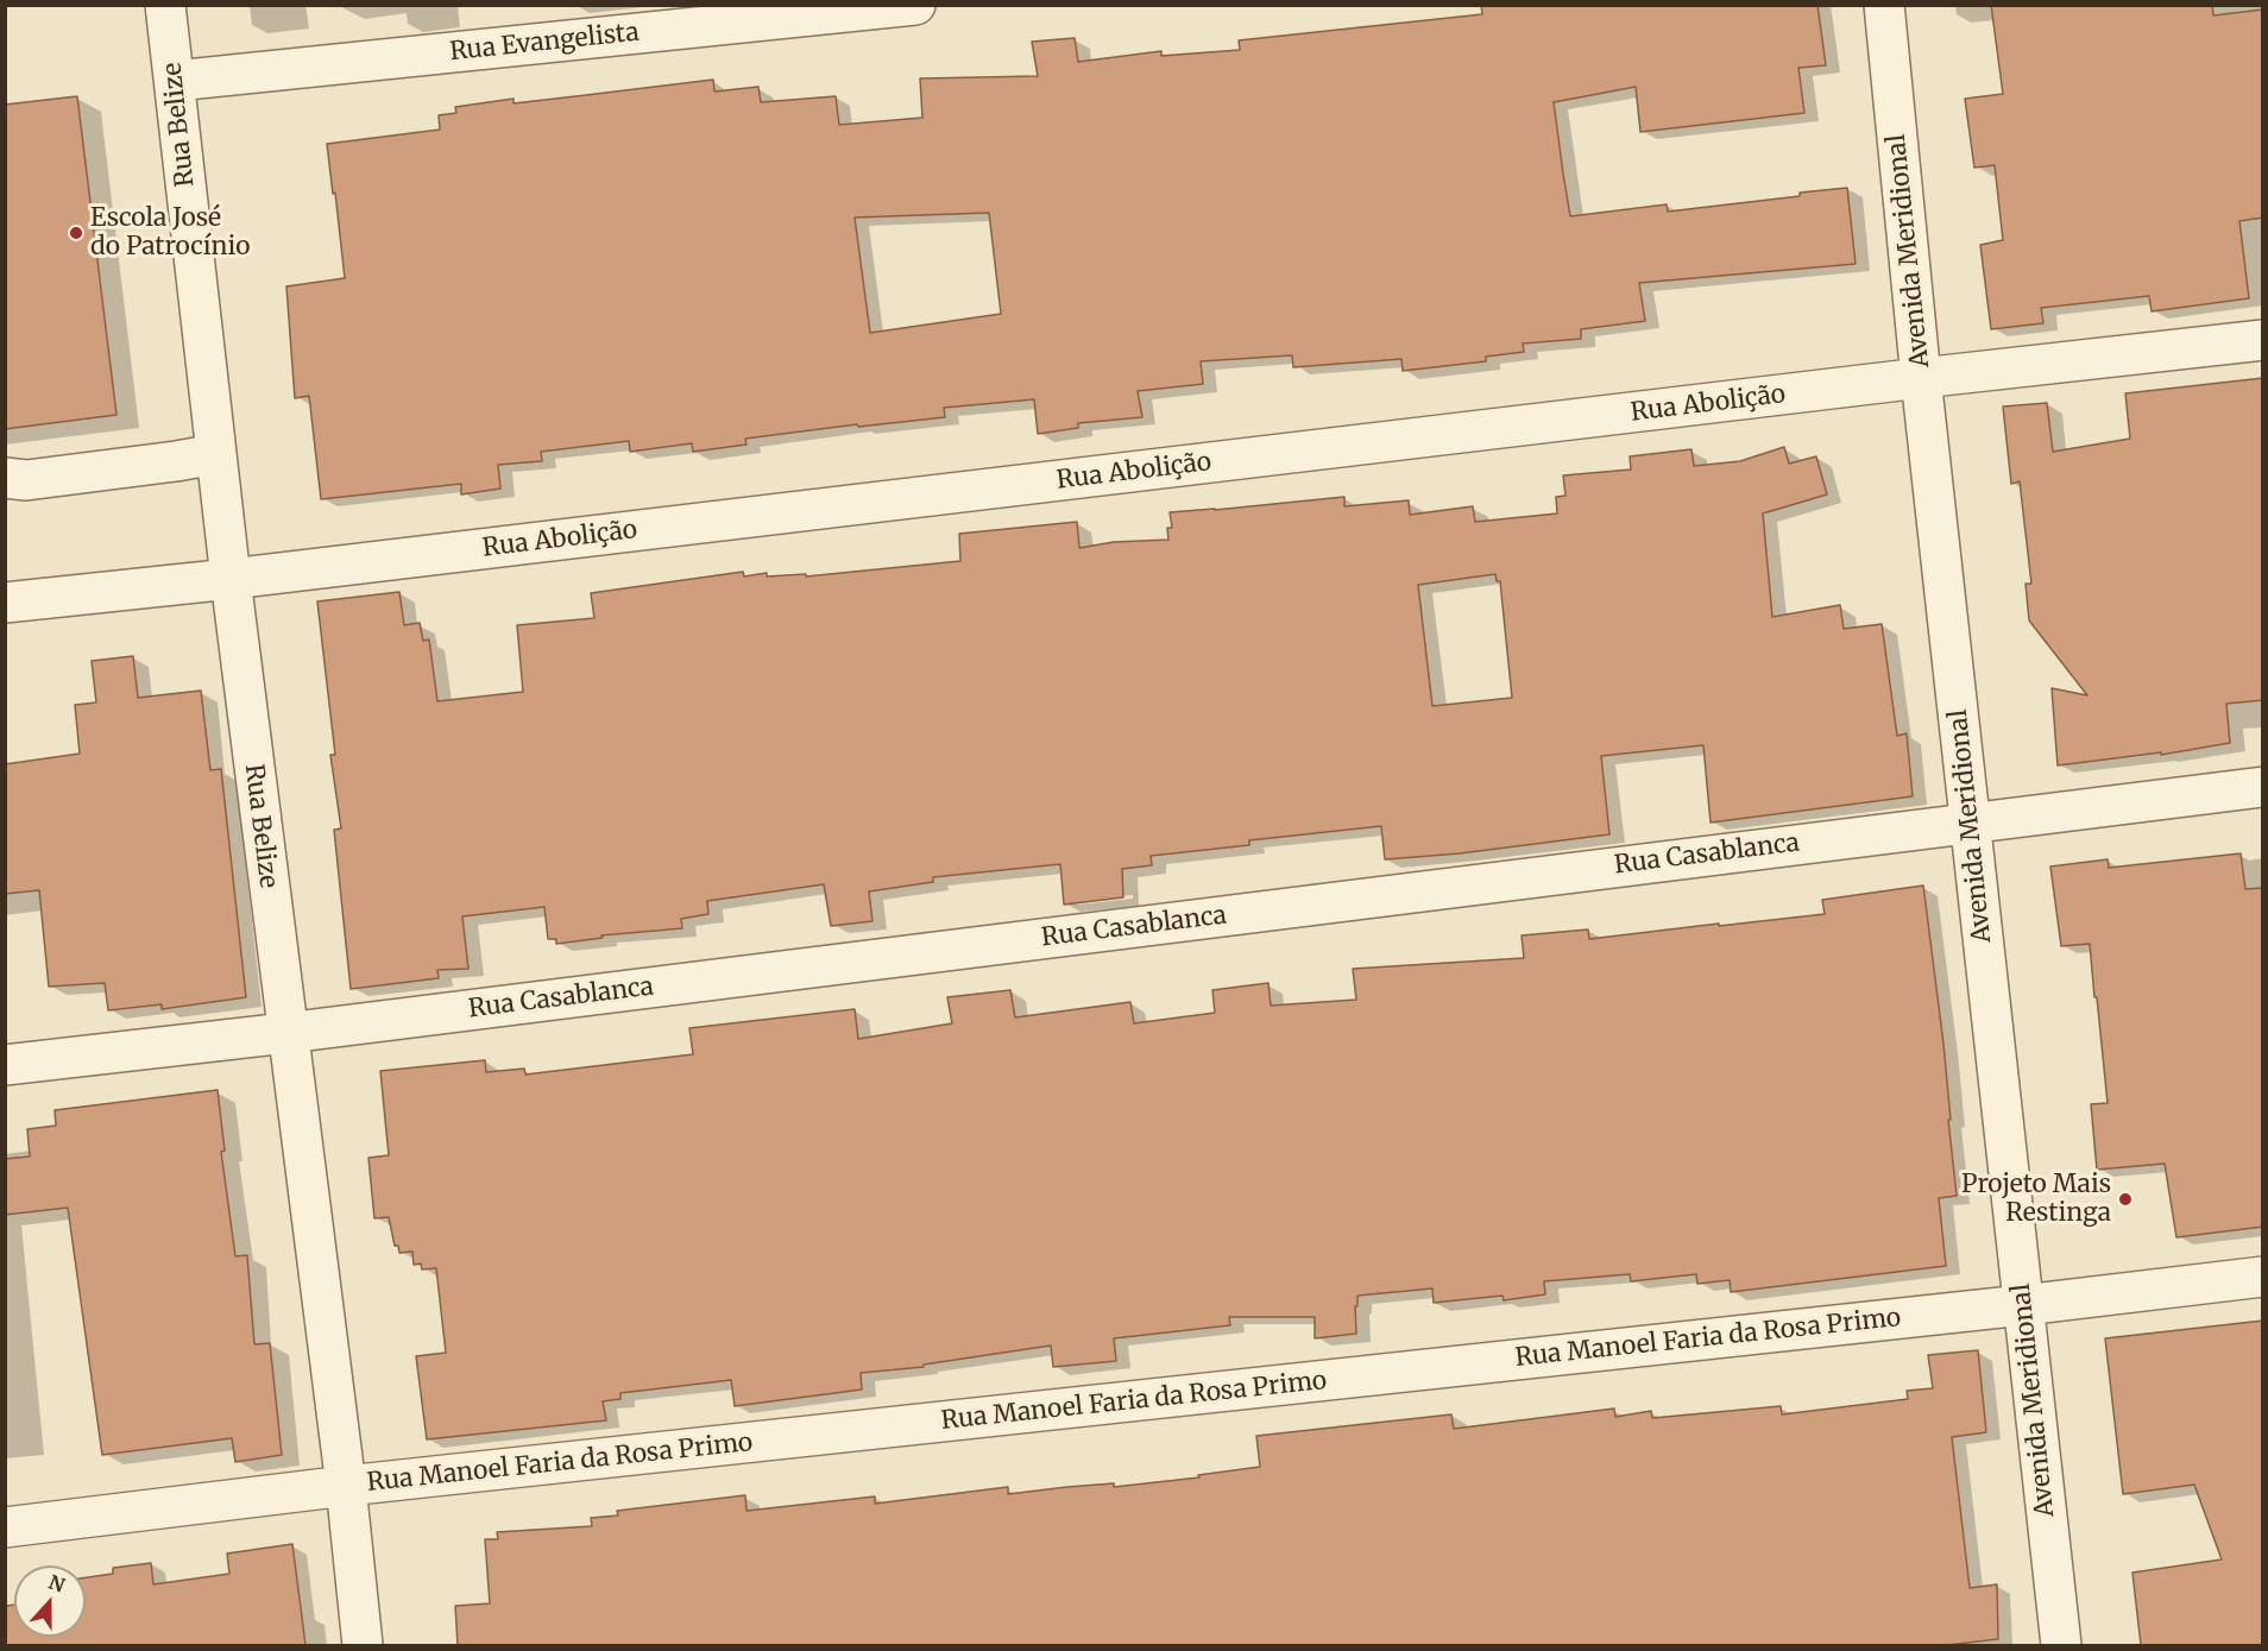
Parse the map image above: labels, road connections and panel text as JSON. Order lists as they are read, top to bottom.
{
  "streets": {
    "street": [
      "Rua Evangelista",
      "Rua Belize",
      "Avenida Meridional",
      "Rua Abolição",
      "Rua Casablanca",
      "Rua Manoel Faria da Rosa Primo"
    ]
  },
  "crossings": [
    ["Rua Evangelista", "Rua Belize"],
    ["Rua Belize", "Rua Abolição"],
    ["Rua Belize", "Rua Casablanca"],
    ["Rua Belize", "Rua Manoel Faria da Rosa Primo"],
    ["Avenida Meridional", "Rua Abolição"],
    ["Avenida Meridional", "Rua Casablanca"],
    ["Avenida Meridional", "Rua Manoel Faria da Rosa Primo"]
  ],
  "places": ["Escola José do Patrocínio", "Projeto Mais Restinga"],
  "north": "top"
}
